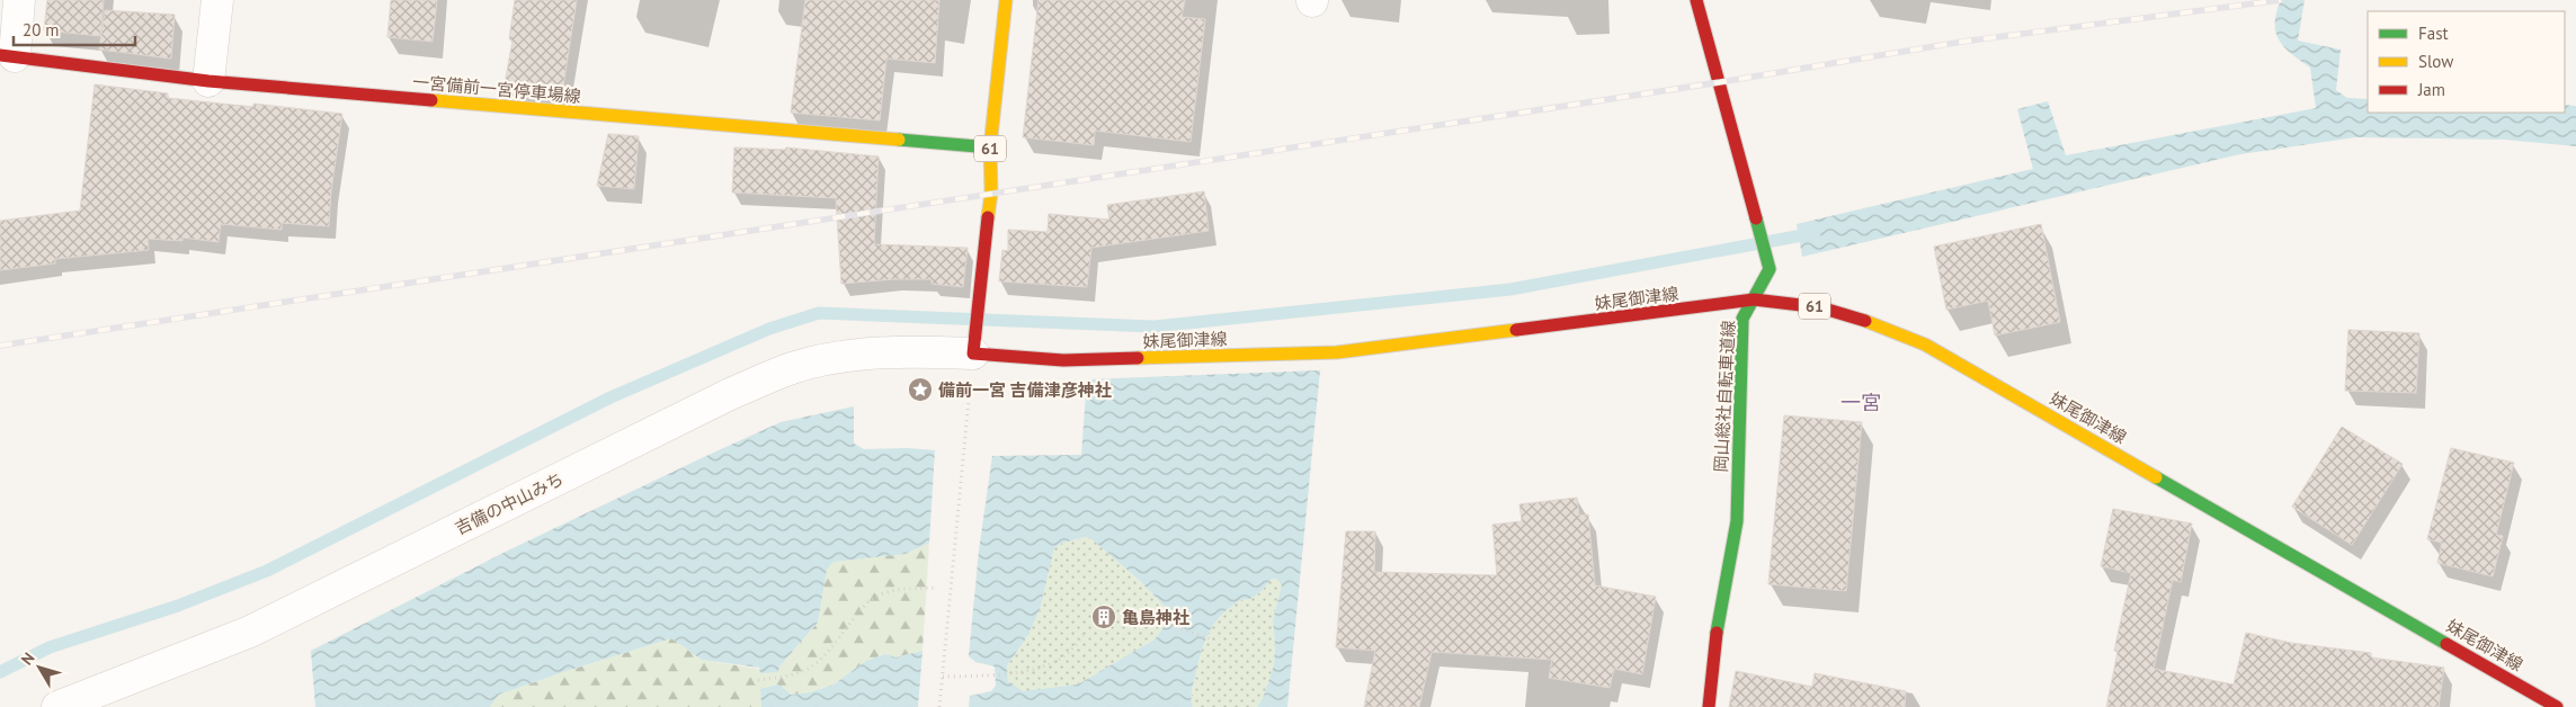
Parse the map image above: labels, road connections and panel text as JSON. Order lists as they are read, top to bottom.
{
  "streets": {
    "main road": [
      "一宮備前一宮停車場線",
      "61",
      "妹尾御津線",
      "岡山総社自転車道線"
    ],
    "street": ["吉備の中山みち"]
  },
  "crossings": [
    ["一宮備前一宮停車場線", "61"],
    ["61", "妹尾御津線"],
    ["61", "吉備の中山みち"],
    ["妹尾御津線", "岡山総社自転車道線"],
    ["妹尾御津線", "吉備の中山みち"]
  ],
  "districts": ["一宮"],
  "places": {
    "place": ["備前一宮 吉備津彦神社"],
    "building": ["亀島神社"]
  },
  "legend": ["Fast", "Slow", "Jam"],
  "scale_bar": "20 m",
  "north": "top left"
}
